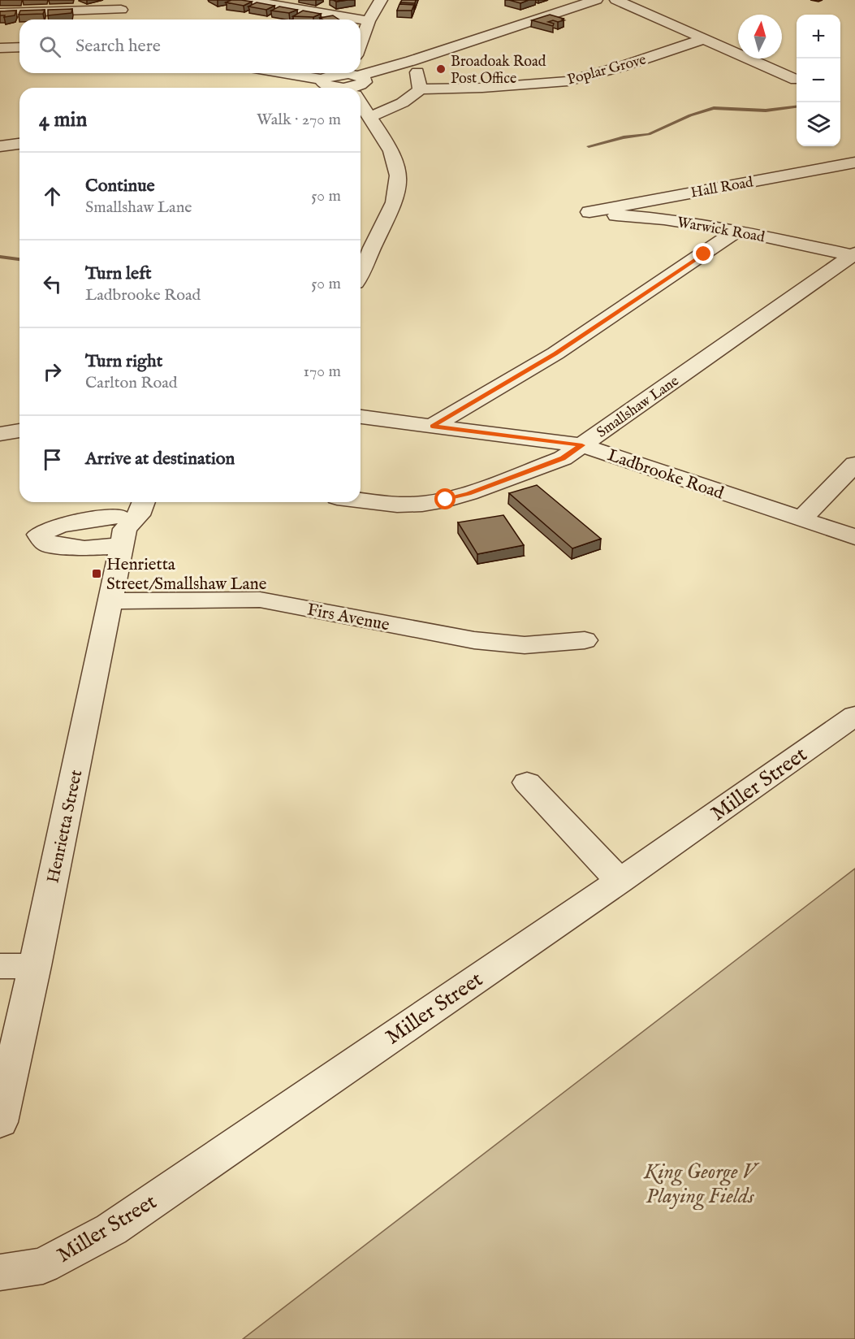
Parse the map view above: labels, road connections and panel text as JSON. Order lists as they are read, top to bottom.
{
  "streets": {
    "street": [
      "Poplar Grove",
      "Hall Road",
      "Warwick Road",
      "Smallshaw Lane",
      "Ladbrooke Road",
      "Firs Avenue",
      "Miller Street",
      "Henrietta Street"
    ]
  },
  "crossings": [
    ["Hall Road", "Warwick Road"],
    ["Warwick Road", "Smallshaw Lane"],
    ["Smallshaw Lane", "Ladbrooke Road"],
    ["Firs Avenue", "Henrietta Street"]
  ],
  "parks": ["King George V Playing Fields"],
  "places": {
    "other": ["Broadoak Road Post Office"],
    "transit": ["Henrietta Street/Smallshaw Lane"]
  },
  "north": "top",
  "page": {
    "map_buttons": ["+", "−"],
    "search": "Search here",
    "heading": ["4 min", "Walk · 270 m"],
    "list": [
      ["Continue", "Smallshaw Lane", "50 m"],
      ["Turn left", "Ladbrooke Road", "50 m"],
      ["Turn right", "Carlton Road", "170 m"],
      "Arrive at destination"
    ]
  }
}
